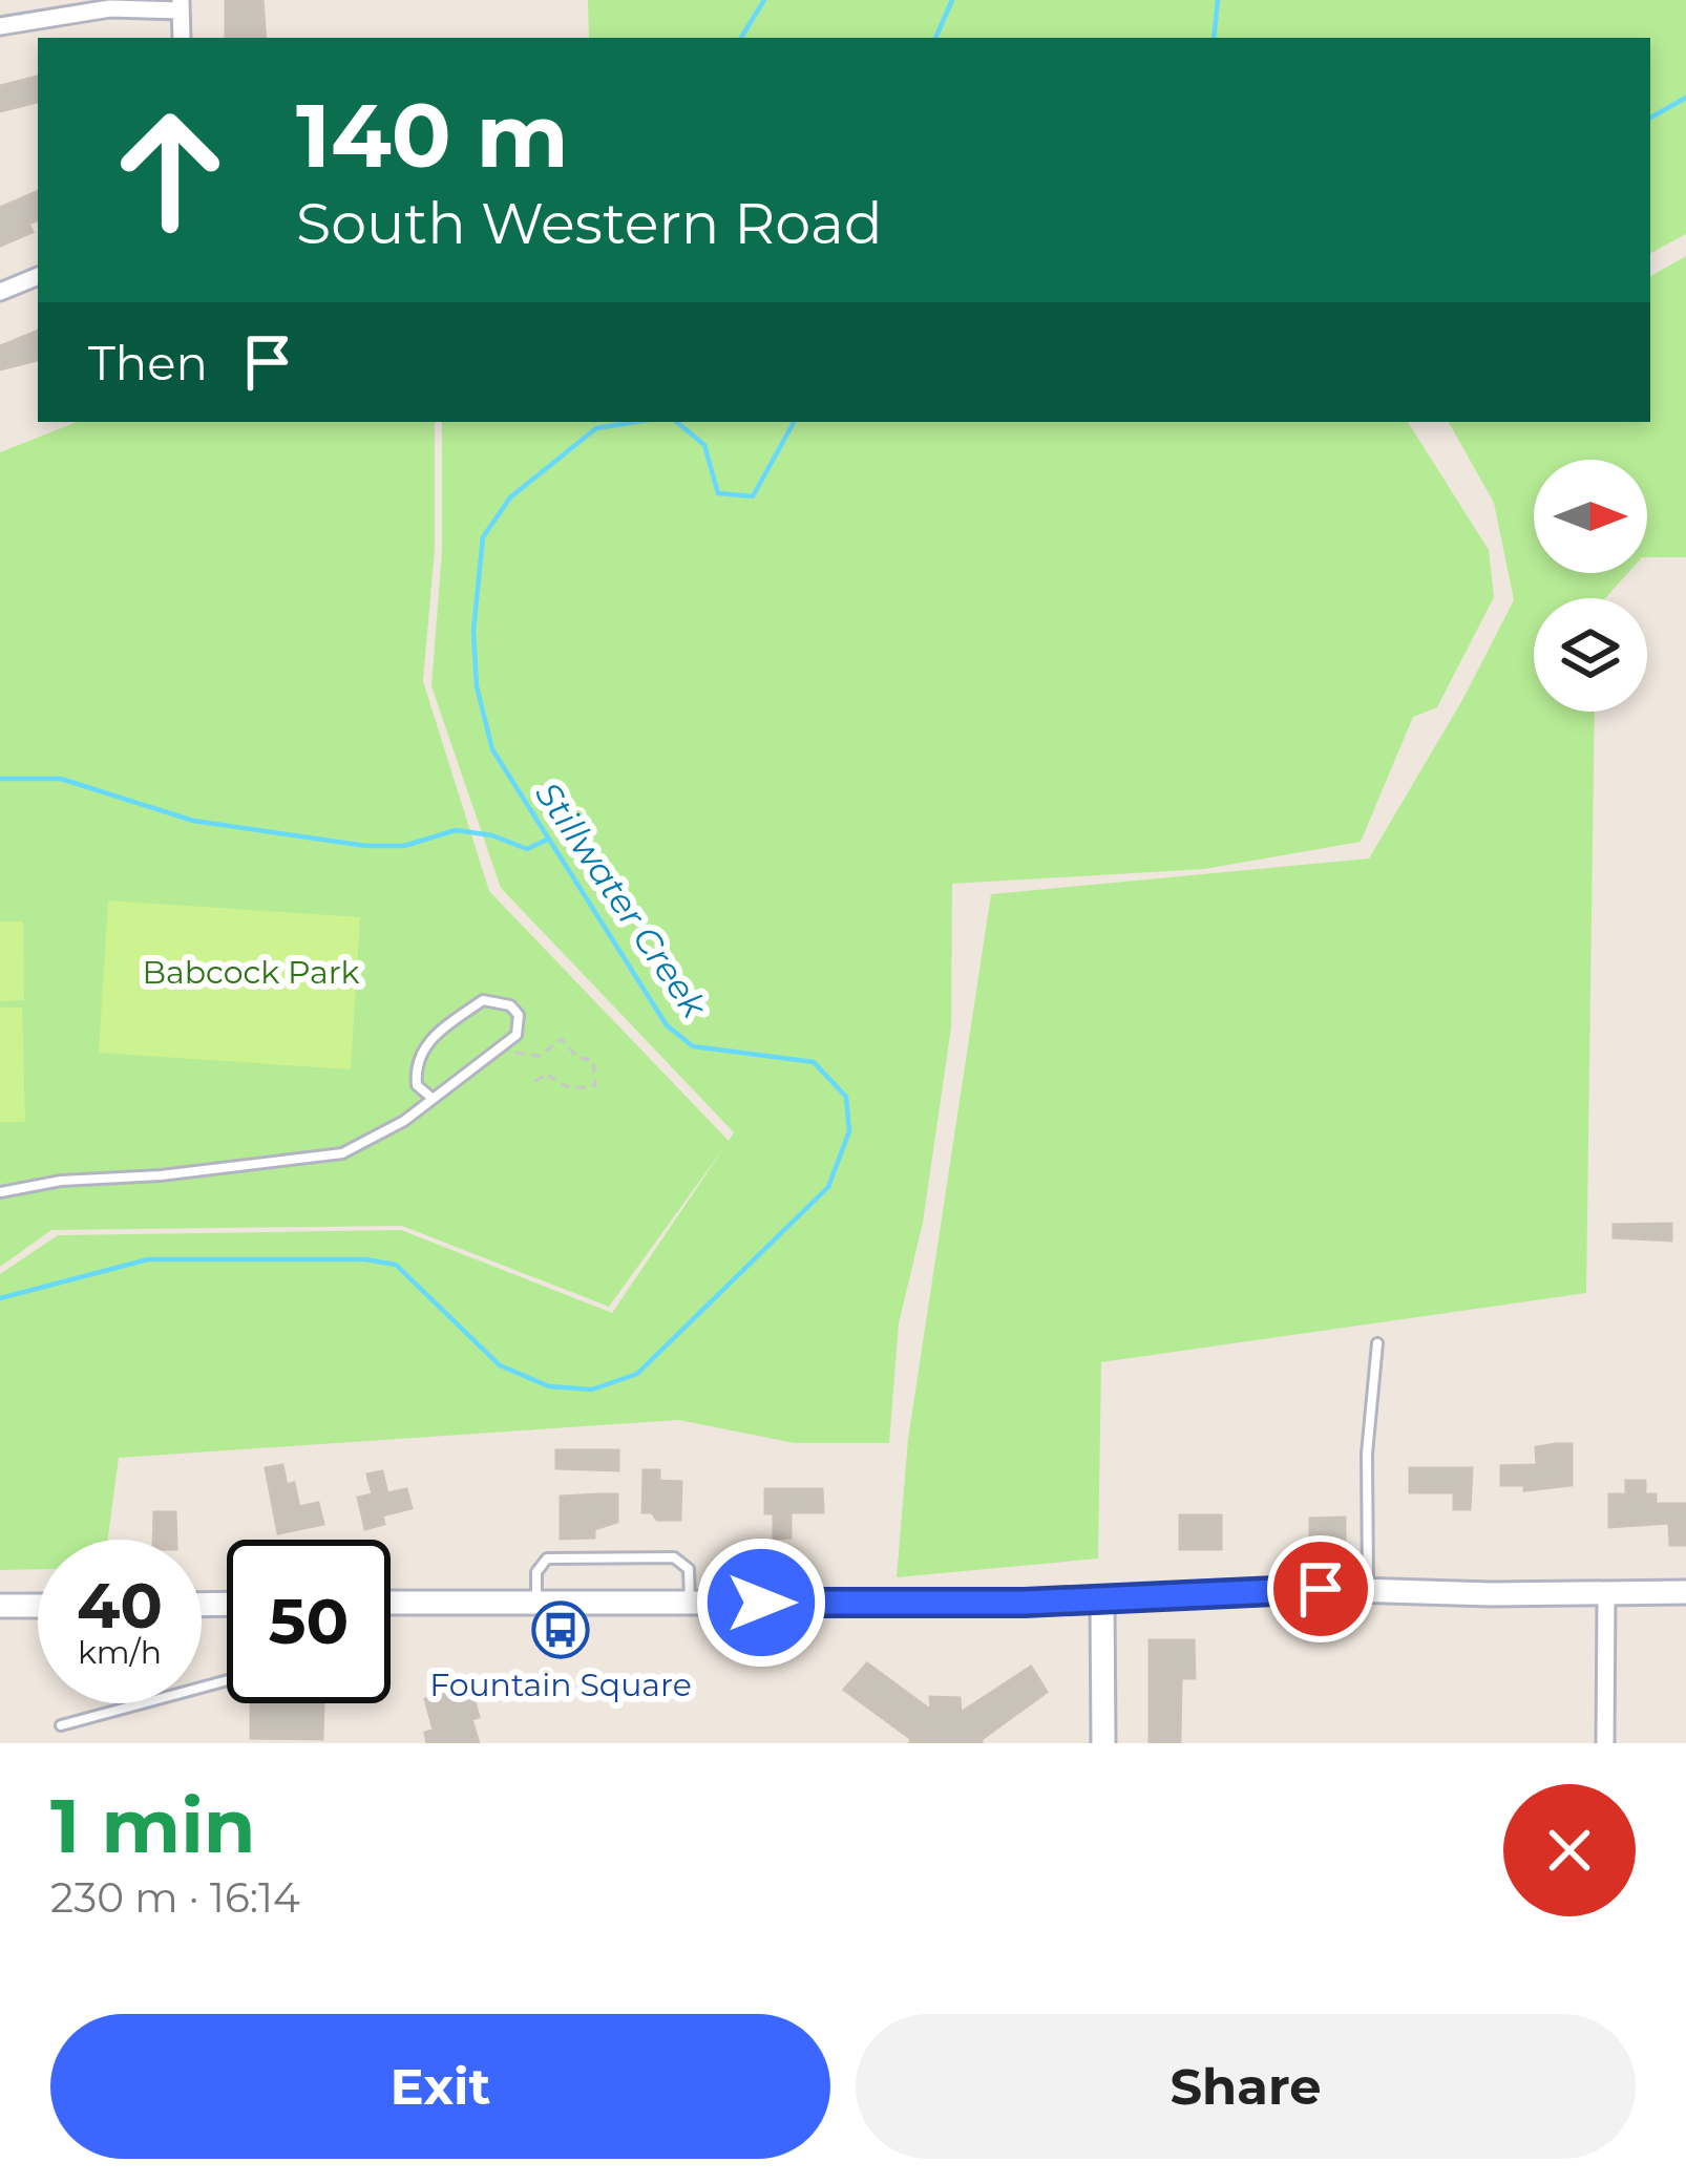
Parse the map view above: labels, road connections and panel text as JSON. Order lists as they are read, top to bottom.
{
  "water": ["Stillwater Creek"],
  "parks": ["Babcock Park"],
  "places": {
    "bus stop": ["Fountain Square"]
  },
  "north": "right",
  "page": {
    "turn": ["140 m", "South Western Road"],
    "then": "Then",
    "speed": "40 km/h",
    "limit": "50",
    "heading": ["1 min", "230 m · 16:14"],
    "buttons": ["Exit", "Share"]
  }
}
